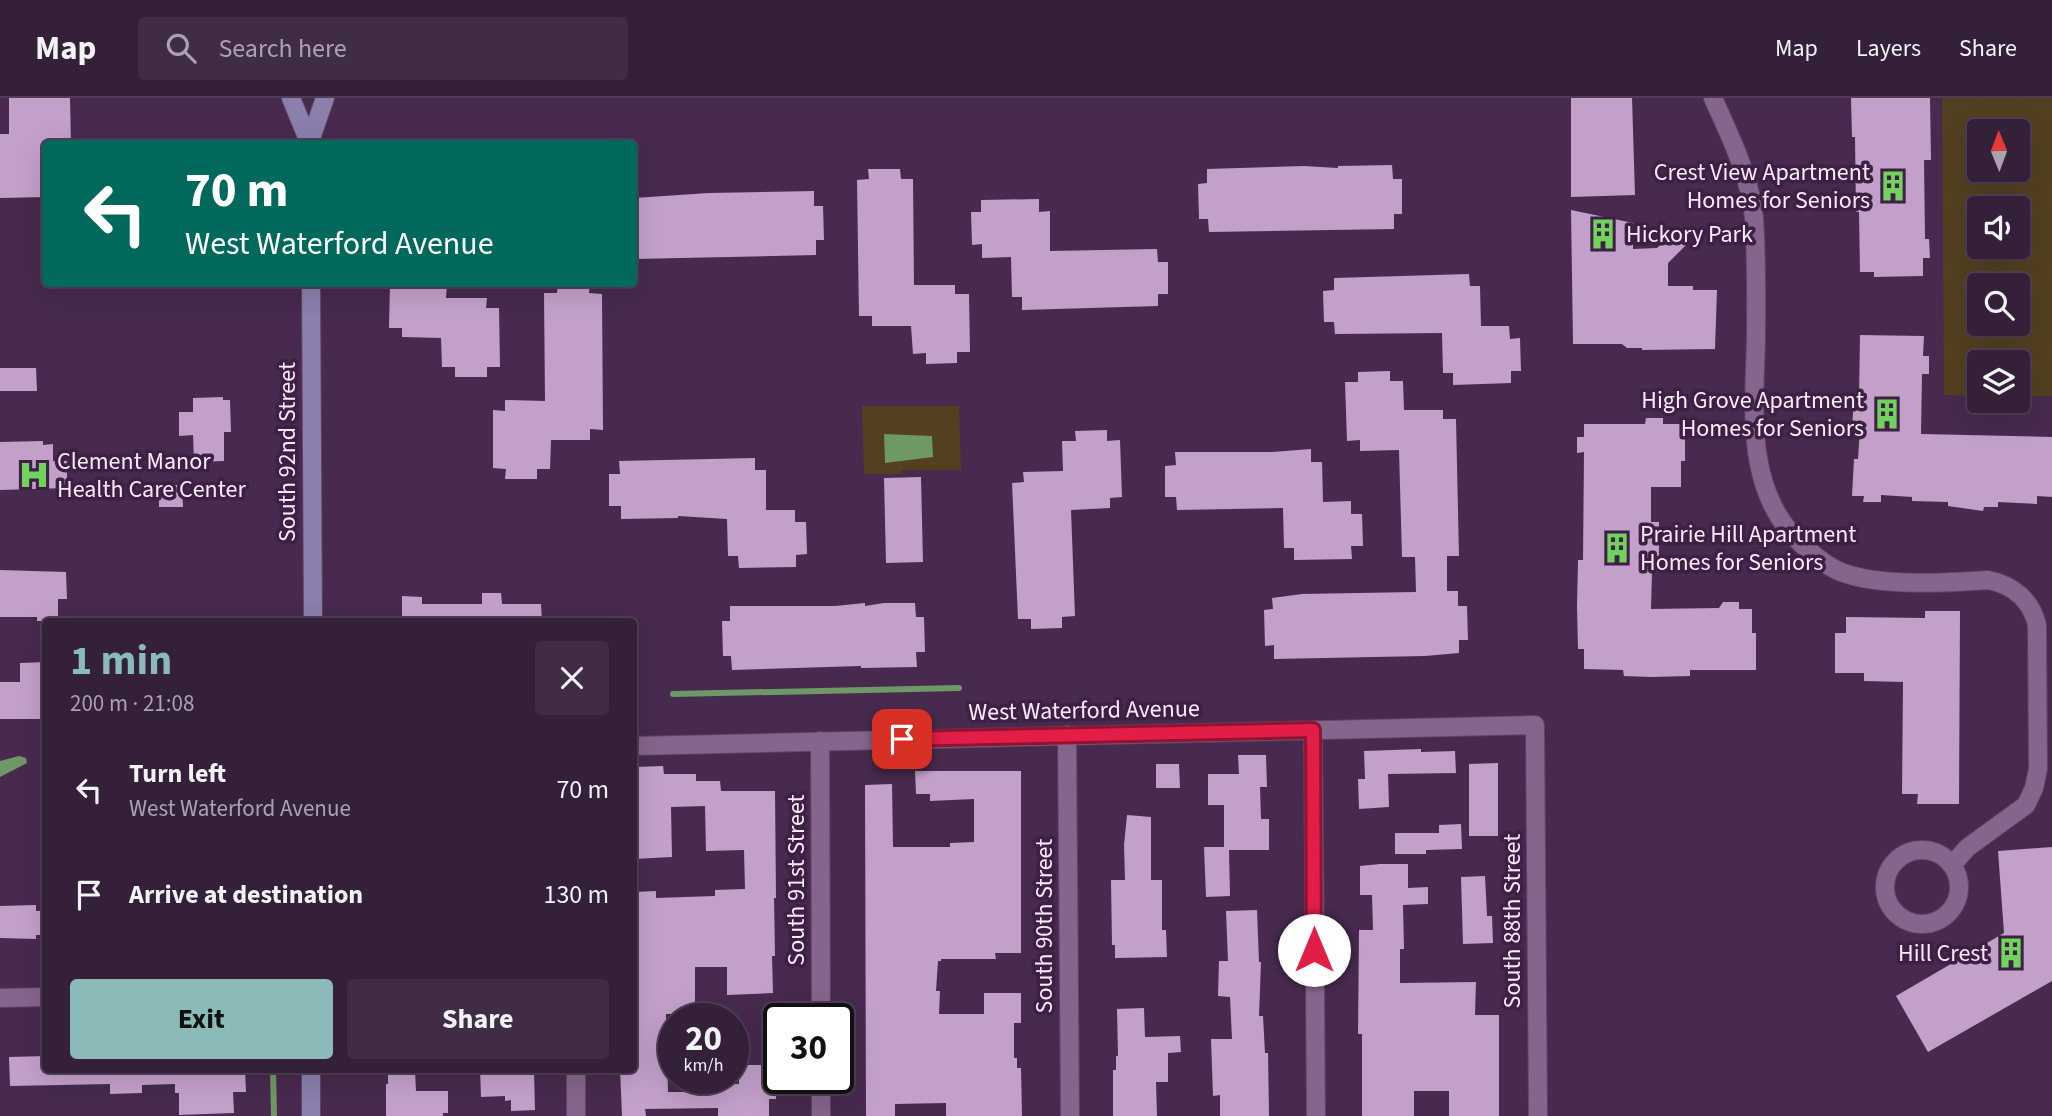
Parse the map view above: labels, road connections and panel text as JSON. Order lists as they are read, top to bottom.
{
  "streets": {
    "main road": ["South 92nd Street"],
    "street": [
      "West Waterford Avenue",
      "South 91st Street",
      "South 88th Street",
      "South 90th Street"
    ]
  },
  "crossings": [
    ["West Waterford Avenue", "South 91st Street"],
    ["West Waterford Avenue", "South 88th Street"],
    ["West Waterford Avenue", "South 90th Street"]
  ],
  "places": {
    "building": [
      "Crest View Apartment Homes for Seniors",
      "Hickory Park",
      "High Grove Apartment Homes for Seniors",
      "Prairie Hill Apartment Homes for Seniors",
      "Hill Crest"
    ],
    "hospital": ["Clement Manor Health Care Center"]
  },
  "north": "top",
  "page": {
    "header": "Map",
    "search": "Search here",
    "nav": ["Map", "Layers", "Share"],
    "turn": ["70 m", "West Waterford Avenue"],
    "heading": ["1 min", "200 m · 21:08"],
    "list": [
      {
        "name": "Turn left",
        "note": "West Waterford Avenue",
        "value": "70 m"
      },
      {
        "name": "Arrive at destination",
        "value": "130 m"
      }
    ],
    "buttons": ["Exit", "Share"],
    "speed": "20 km/h",
    "limit": "30"
  }
}
